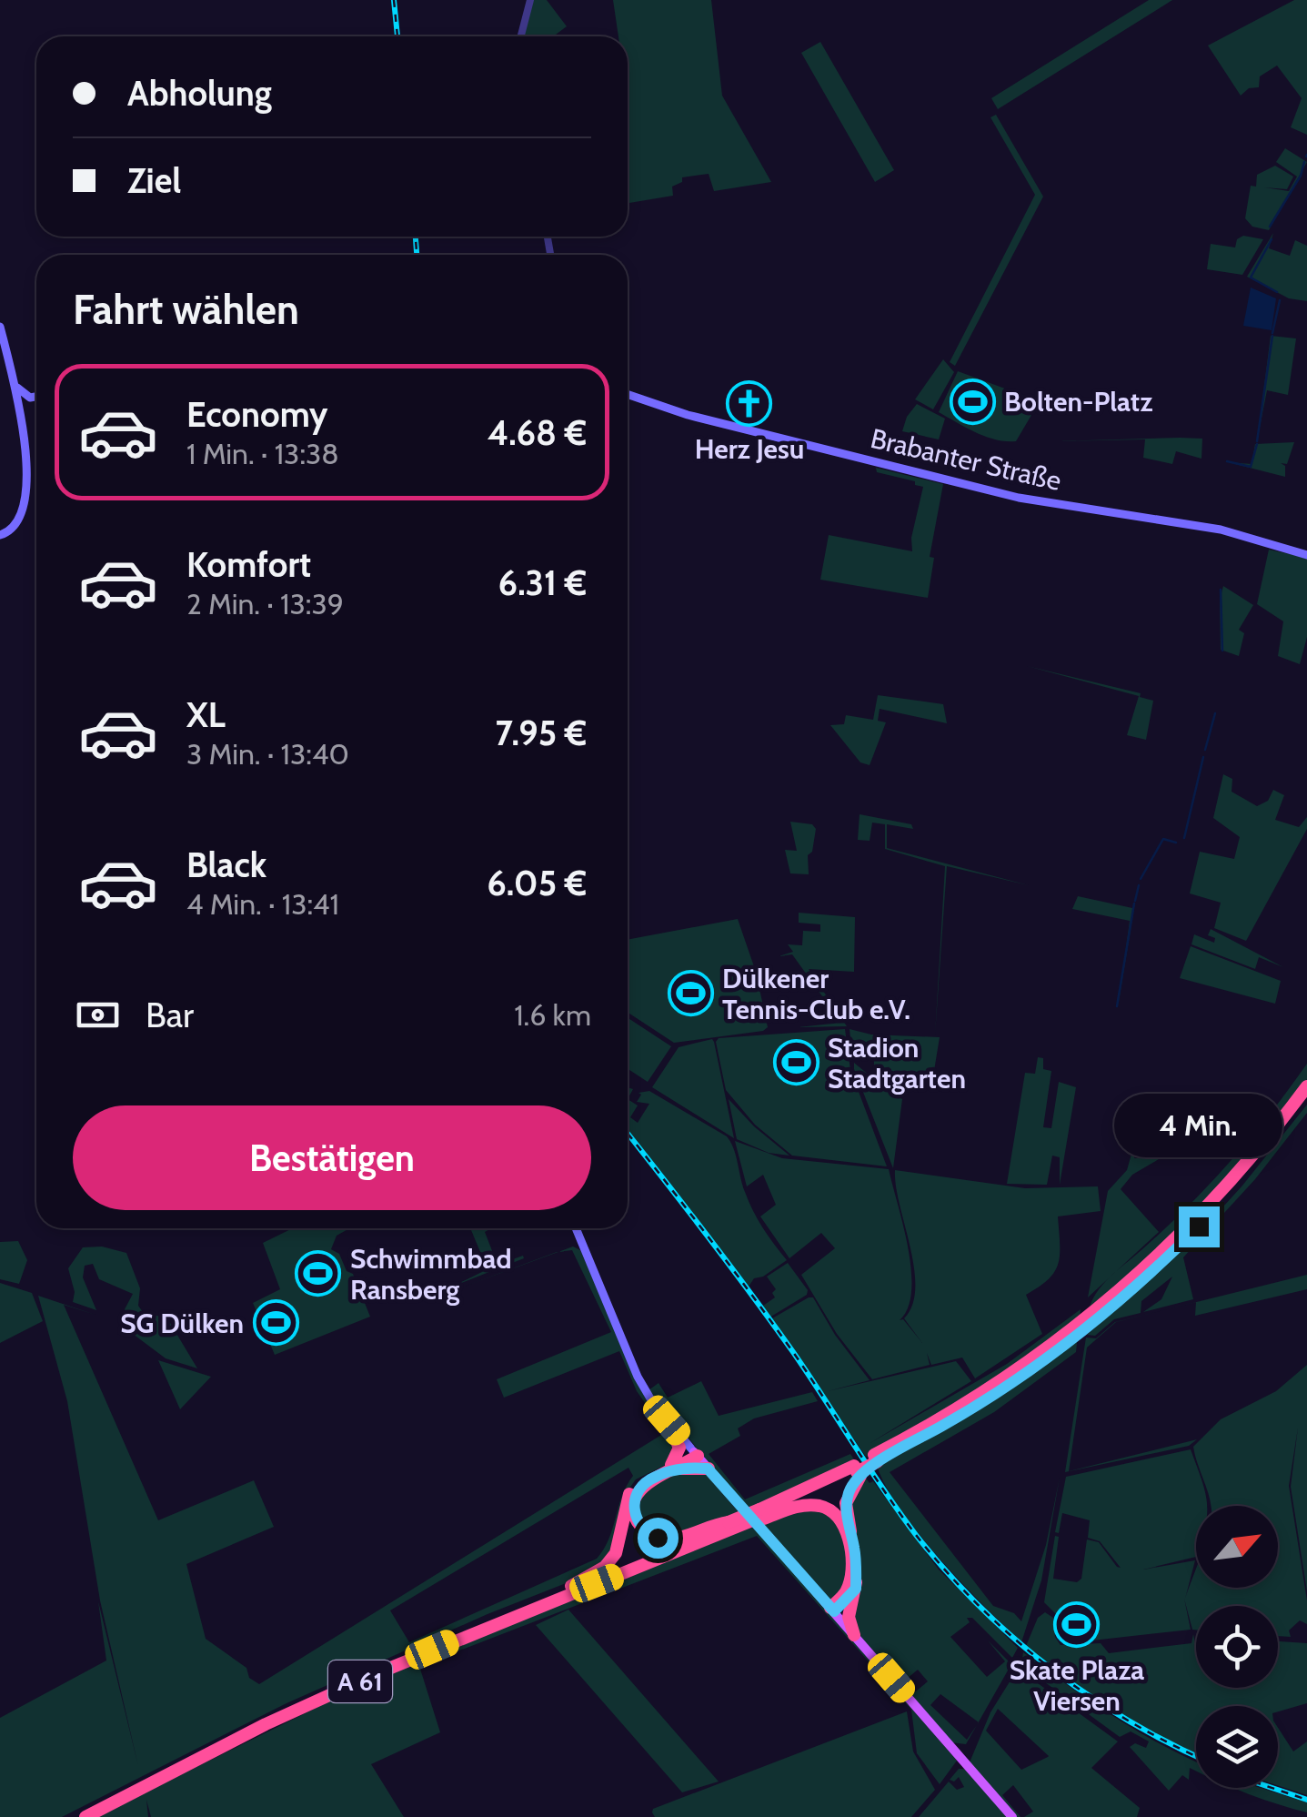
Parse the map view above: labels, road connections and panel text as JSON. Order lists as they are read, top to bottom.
{
  "streets": {
    "highway": ["A 61"],
    "main road": ["Brabanter Straße"]
  },
  "places": {
    "sports": [
      "Bolten-Platz",
      "Dülkener Tennis-Club e.V.",
      "Stadion Stadtgarten",
      "Schwimmbad Ransberg",
      "SG Dülken",
      "Skate Plaza Viersen"
    ],
    "church": ["Herz Jesu"]
  },
  "north": "top right",
  "page": {
    "banner": ["Abholung", "Ziel"],
    "heading": "Fahrt wählen",
    "list": [
      {
        "name": "Economy",
        "note": "1 Min. · 13:38",
        "value": "4.68 €"
      },
      {
        "name": "Komfort",
        "note": "2 Min. · 13:39",
        "value": "6.31 €"
      },
      {
        "name": "XL",
        "note": "3 Min. · 13:40",
        "value": "7.95 €"
      },
      {
        "name": "Black",
        "note": "4 Min. · 13:41",
        "value": "6.05 €"
      }
    ],
    "pay": ["Bar", "1.6 km"],
    "buttons": "Bestätigen",
    "bubble": "4 Min."
  }
}
